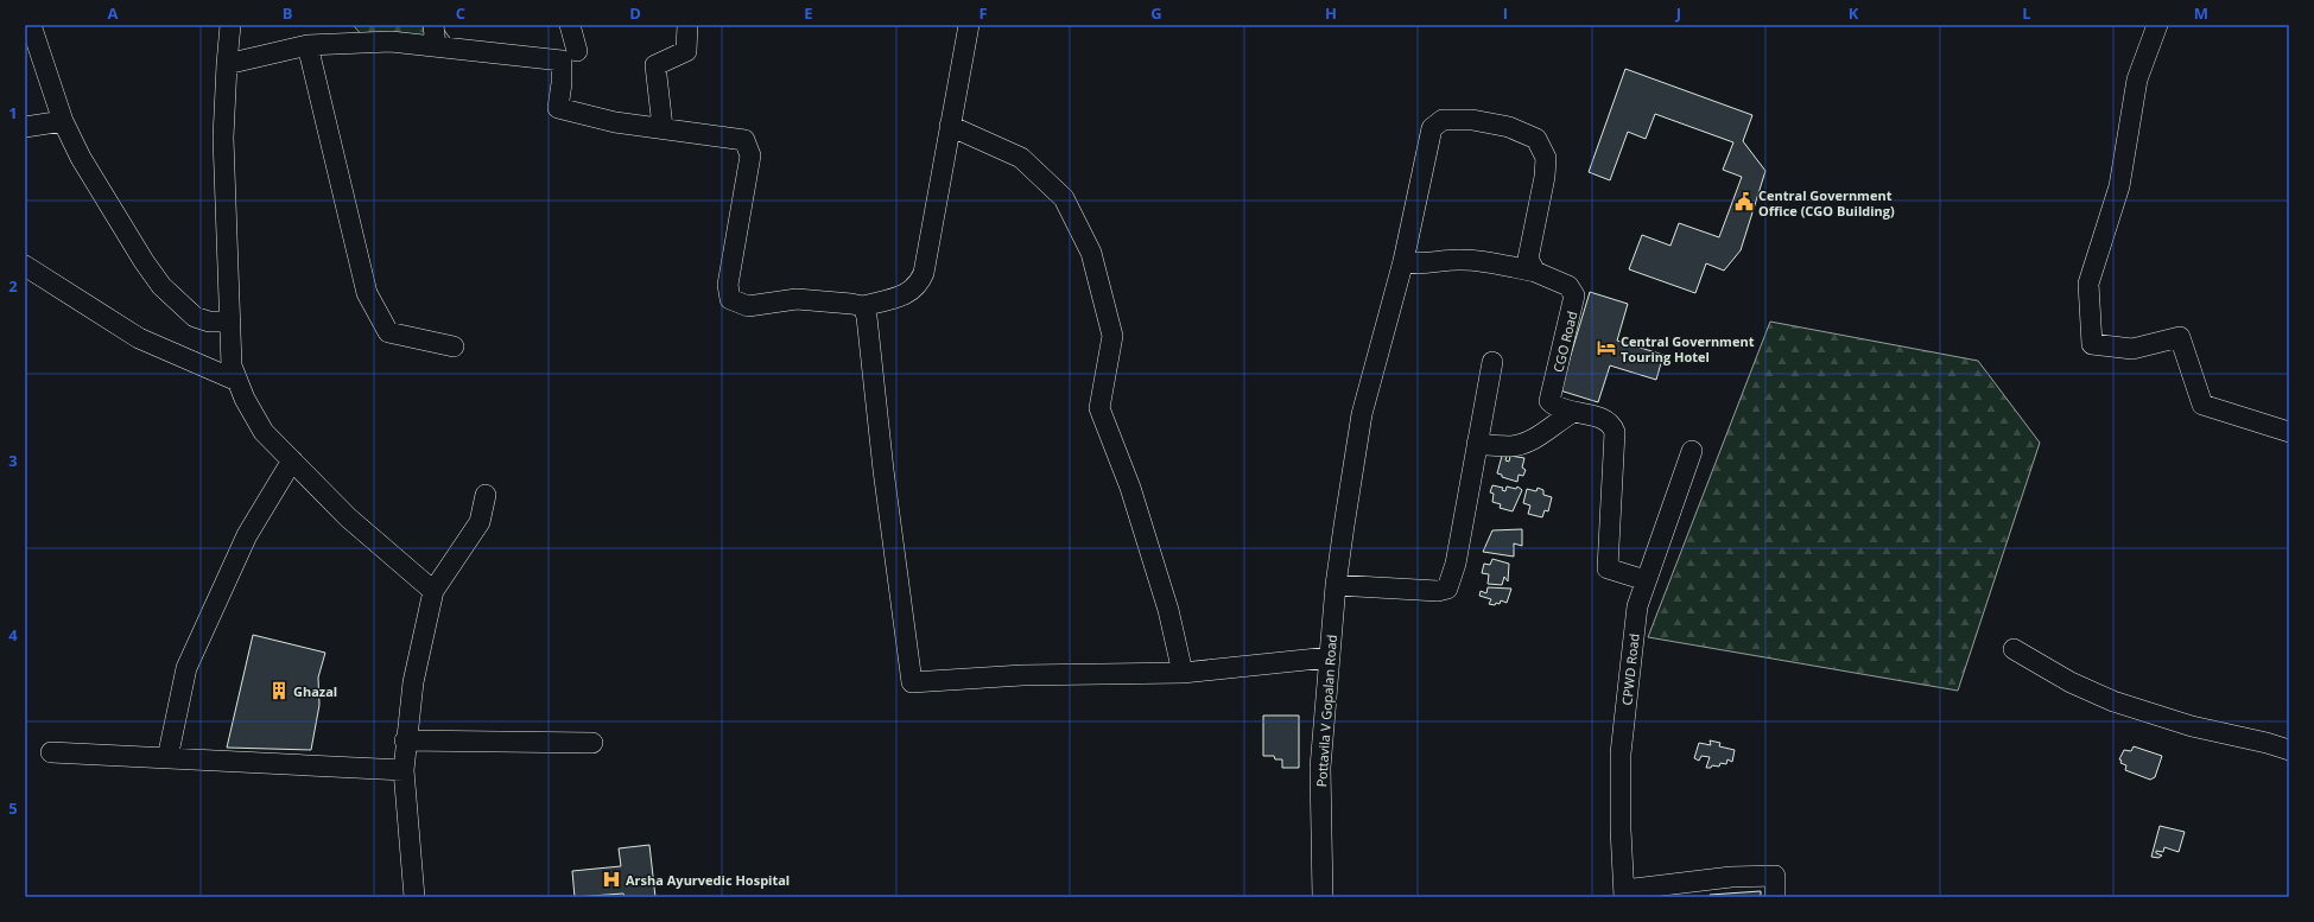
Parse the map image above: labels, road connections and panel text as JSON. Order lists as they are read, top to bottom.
{
  "streets": {
    "street": ["CGO Road", "CPWD Road", "Pottavila V Gopalan Road"]
  },
  "crossings": [
    ["CGO Road", "CPWD Road"],
    ["CGO Road", "Pottavila V Gopalan Road"]
  ],
  "places": {
    "public building": ["Central Government Office (CGO Building)"],
    "hotel": ["Central Government Touring Hotel"],
    "building": ["Ghazal"],
    "hospital": ["Arsha Ayurvedic Hospital"]
  },
  "grid": {
    "columns": [
      "A",
      "B",
      "C",
      "D",
      "E",
      "F",
      "G",
      "H",
      "I",
      "J",
      "K",
      "L",
      "M"
    ],
    "rows": [
      "1",
      "2",
      "3",
      "4",
      "5"
    ]
  }
}
